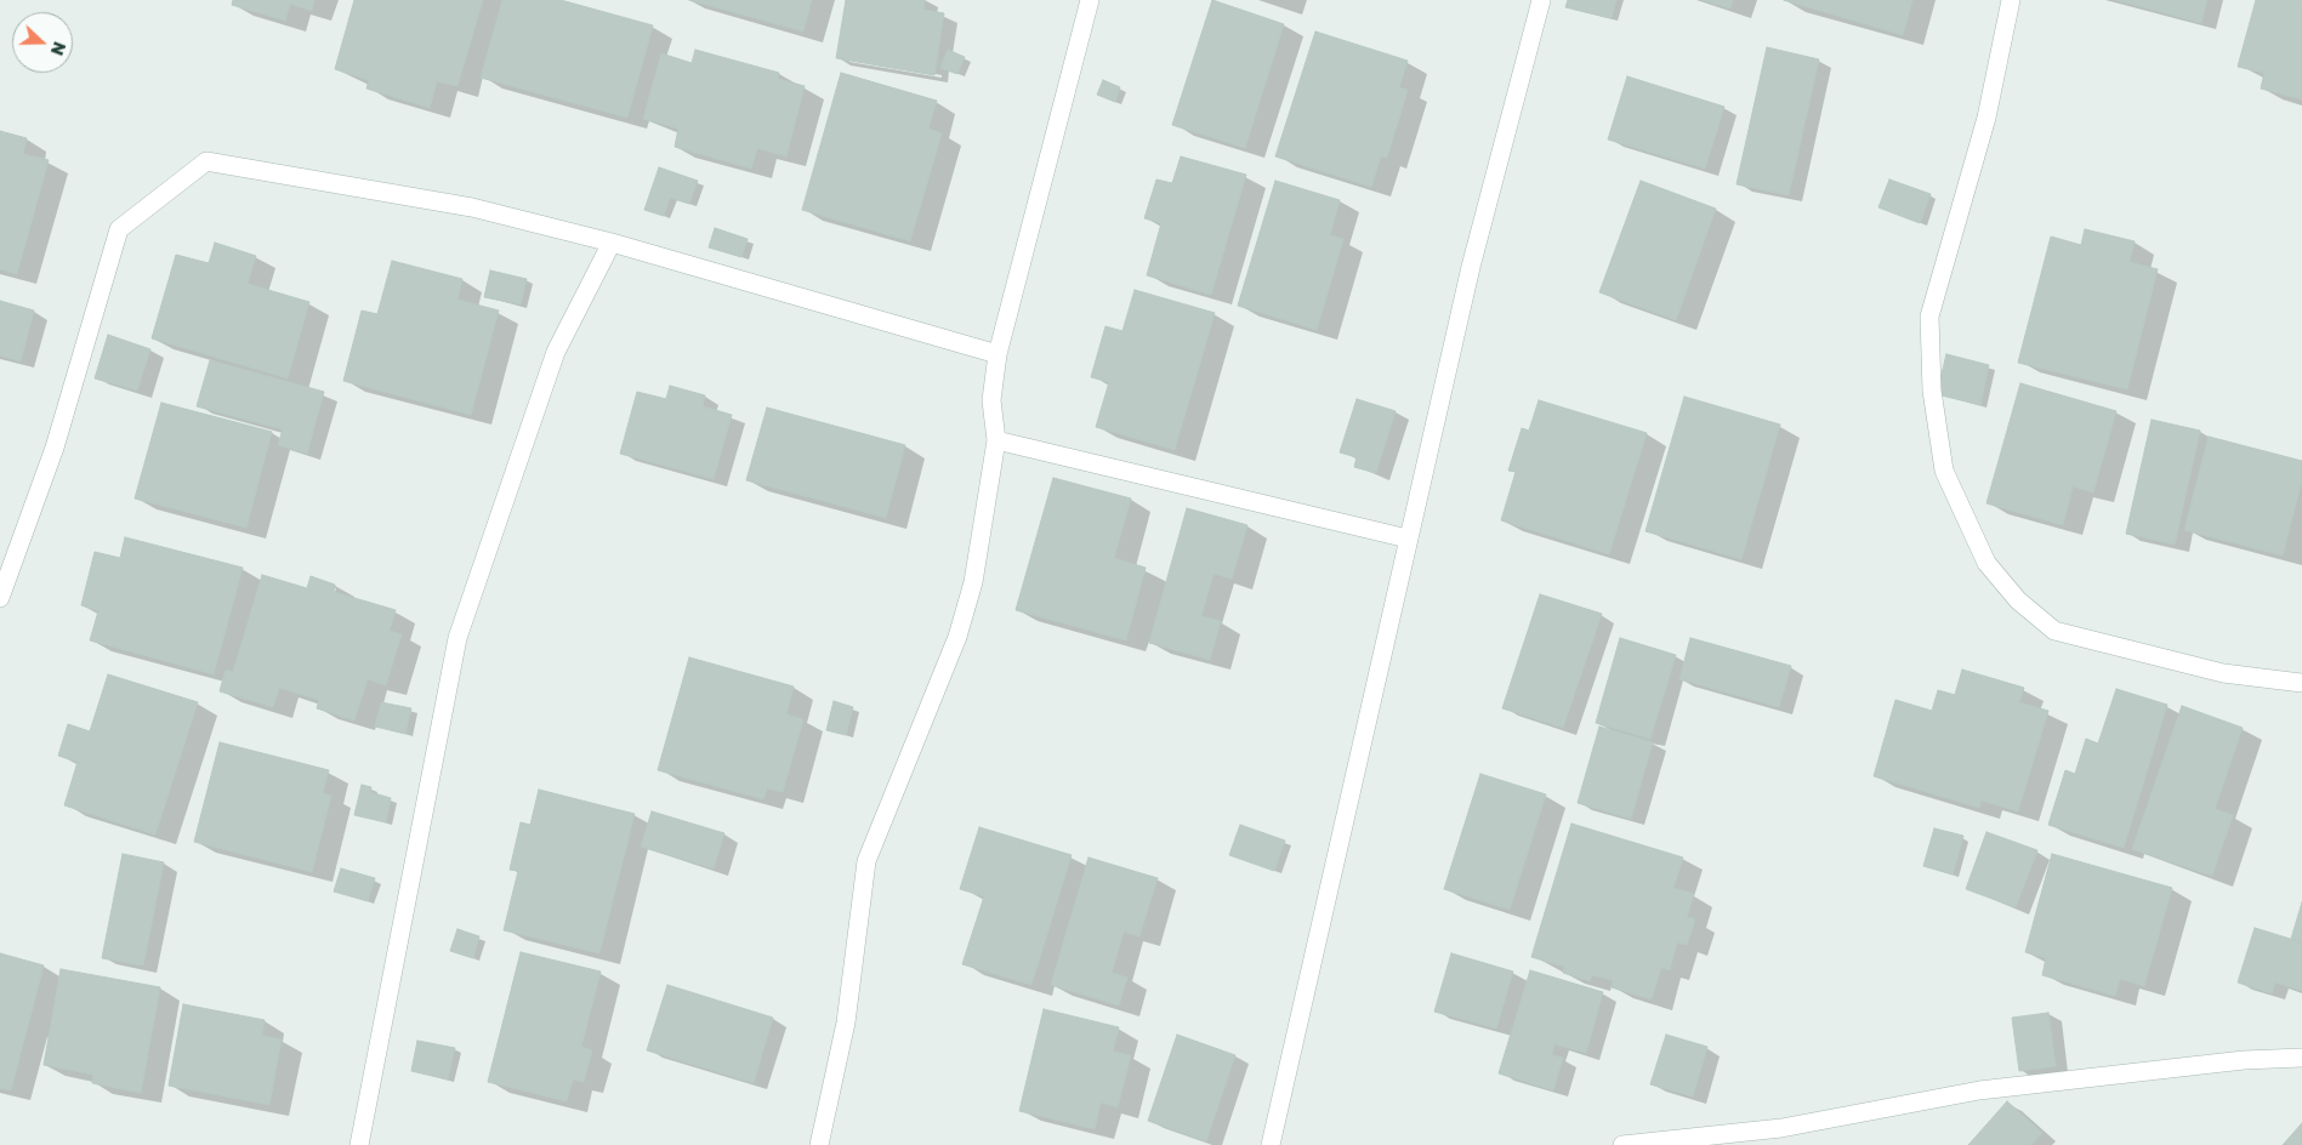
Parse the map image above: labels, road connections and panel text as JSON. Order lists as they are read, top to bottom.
{
  "north": "right"
}
